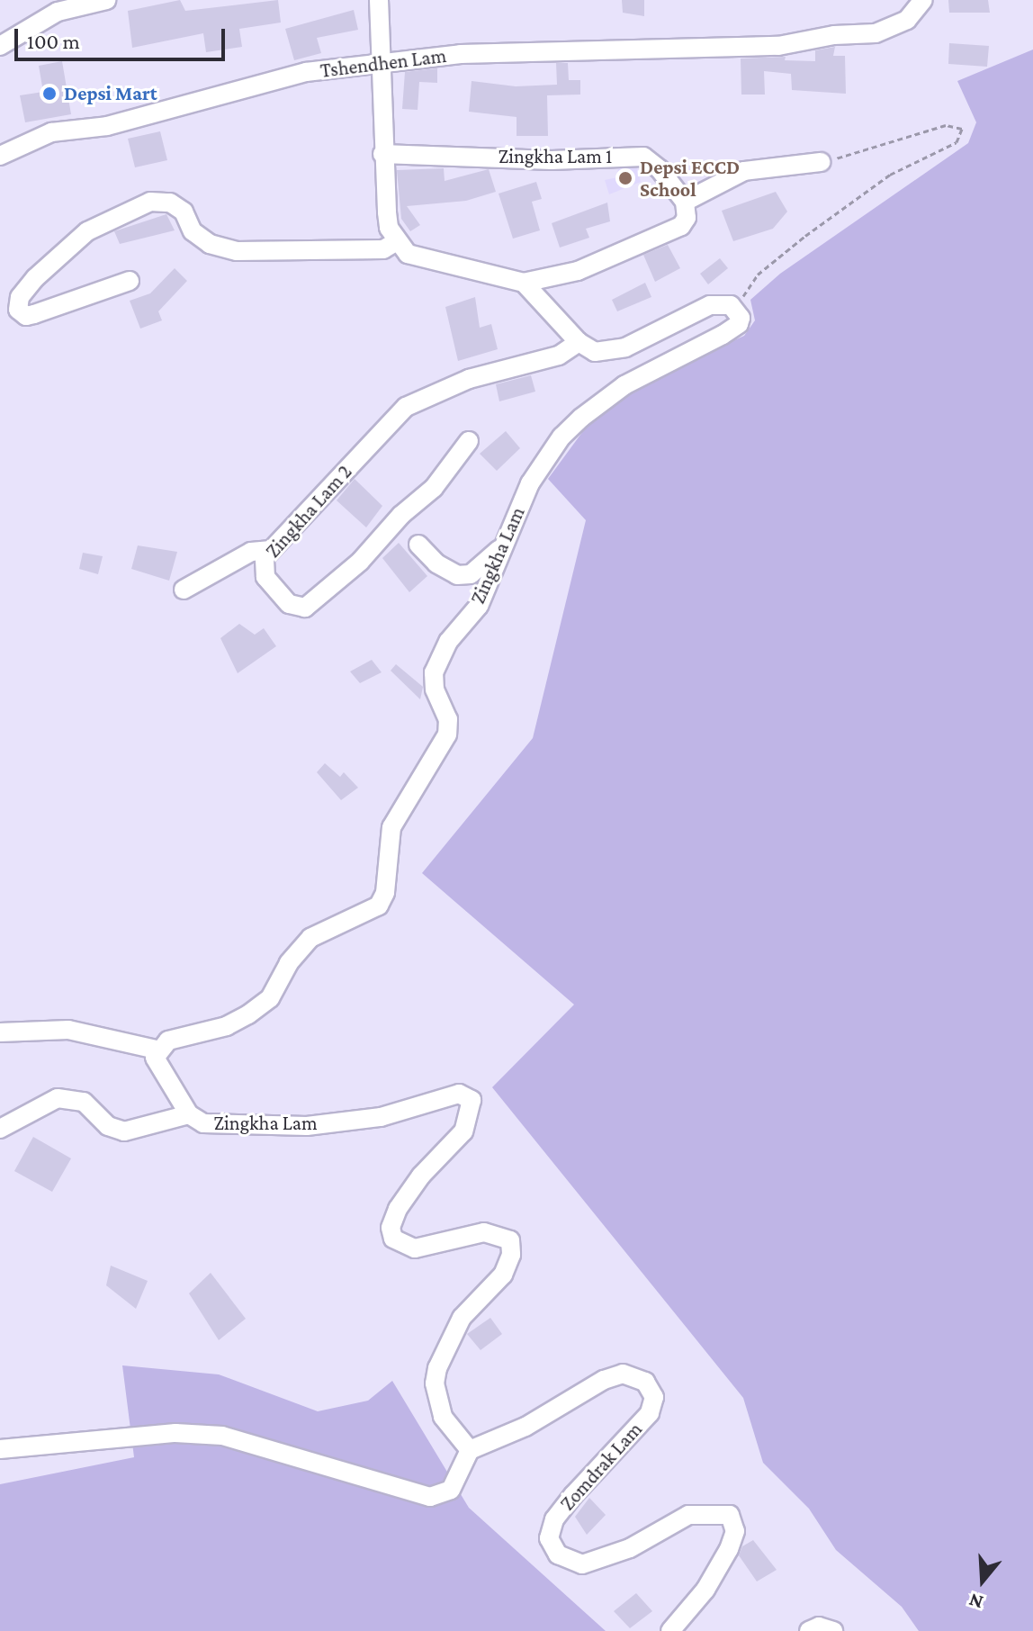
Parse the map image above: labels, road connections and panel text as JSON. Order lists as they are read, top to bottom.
{
  "streets": {
    "street": [
      "Tshendhen Lam",
      "Zingkha Lam 1",
      "Zingkha Lam 2",
      "Zingkha Lam",
      "Zomdrak Lam"
    ]
  },
  "crossings": [
    ["Zingkha Lam", "Zomdrak Lam"]
  ],
  "places": ["Depsi Mart", "Depsi ECCD School"],
  "scale_bar": "100 m",
  "north": "bottom"
}
